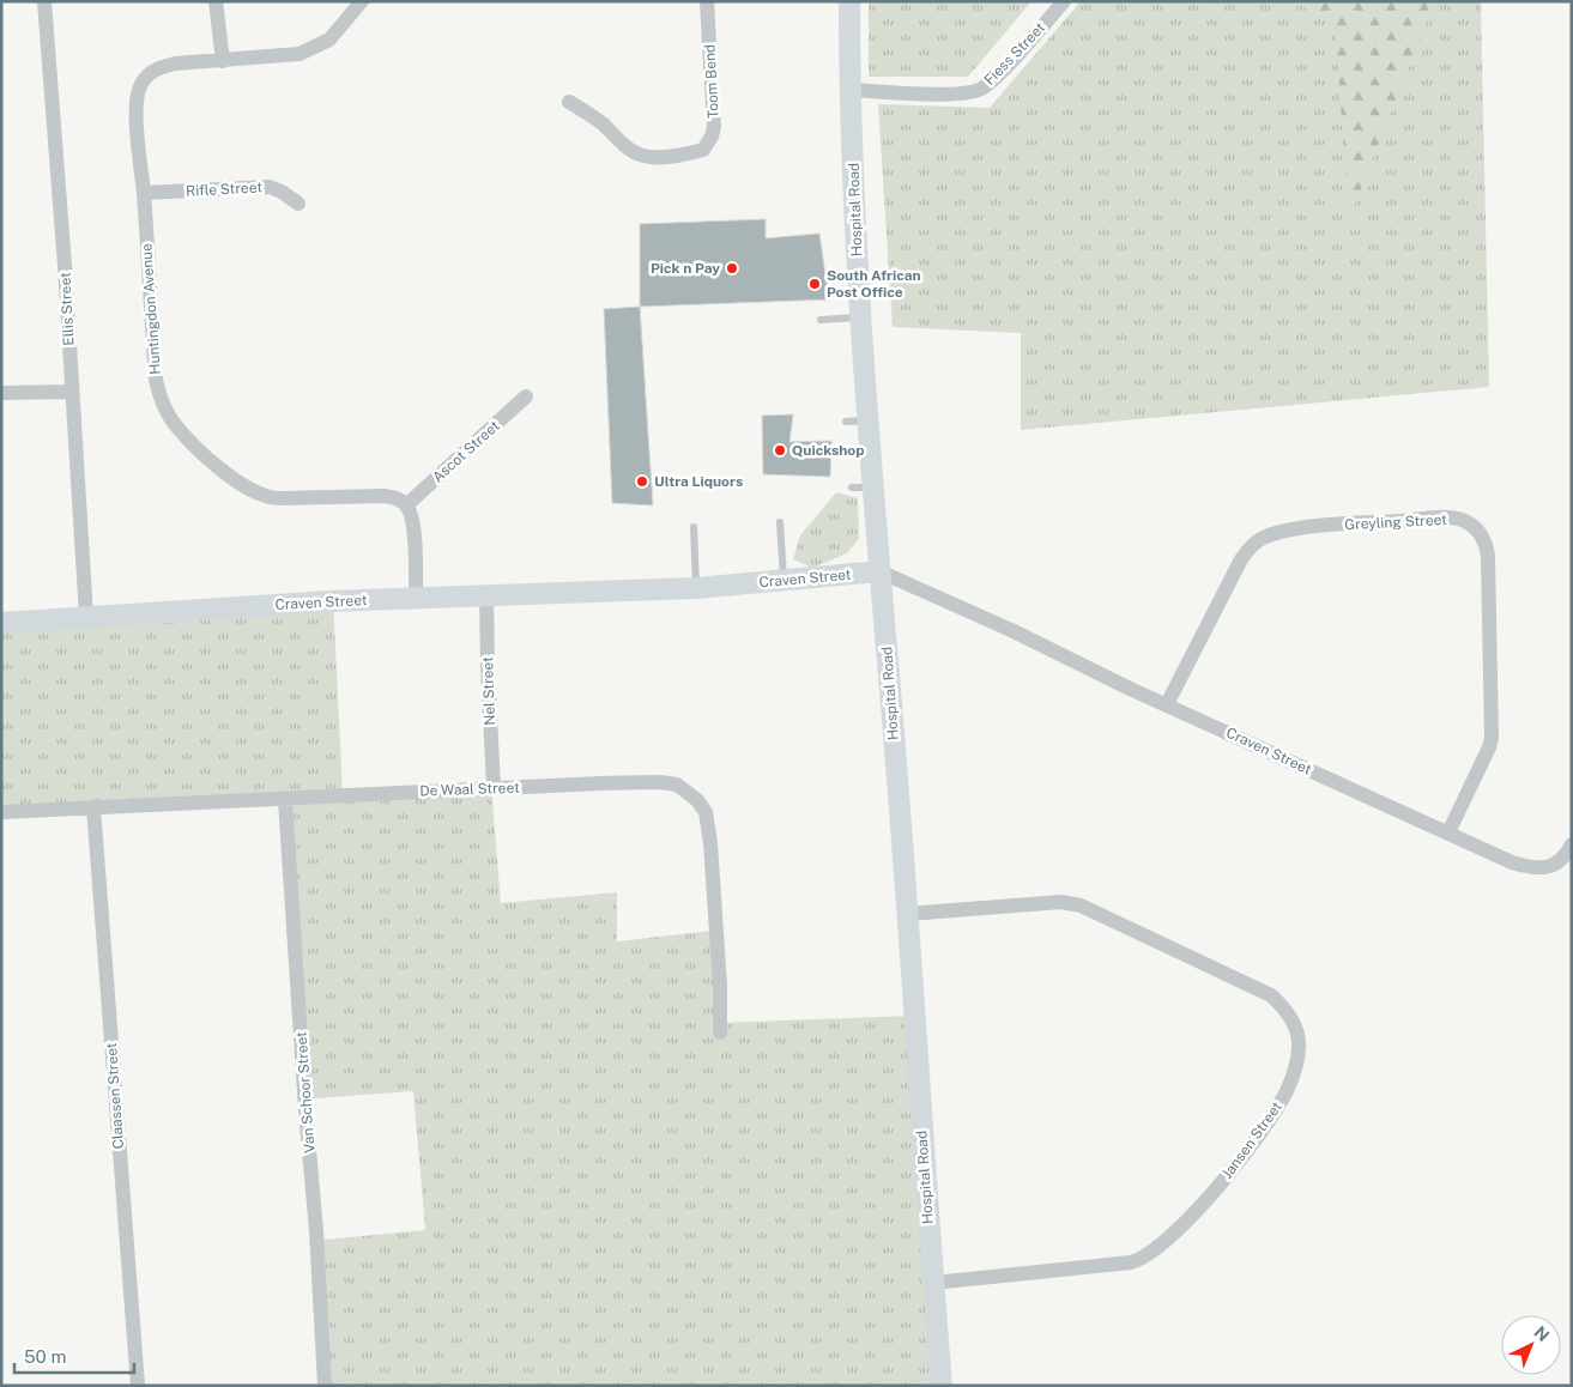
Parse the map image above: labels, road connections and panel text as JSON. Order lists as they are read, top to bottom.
{
  "streets": {
    "main road": ["Hospital Road", "Craven Street"],
    "street": [
      "Fiess Street",
      "Toom Bend",
      "Rifle Street",
      "Ellis Street",
      "Huntingdon Avenue",
      "Ascot Street",
      "Greyling Street",
      "Nel Street",
      "De Waal Street",
      "Van Schoor Street",
      "Claassen Street",
      "Jansen Street"
    ]
  },
  "crossings": [
    ["Fiess Street", "Hospital Road"],
    ["Rifle Street", "Huntingdon Avenue"],
    ["Hospital Road", "Craven Street"],
    ["Hospital Road", "Jansen Street"],
    ["Ellis Street", "Craven Street"],
    ["Huntingdon Avenue", "Ascot Street"],
    ["Greyling Street", "Craven Street"],
    ["Craven Street", "Nel Street"],
    ["Nel Street", "De Waal Street"],
    ["De Waal Street", "Van Schoor Street"],
    ["De Waal Street", "Claassen Street"]
  ],
  "places": [
    "Pick n Pay",
    "South African Post Office",
    "Quickshop",
    "Ultra Liquors"
  ],
  "scale_bar": "50 m",
  "north": "top right"
}
